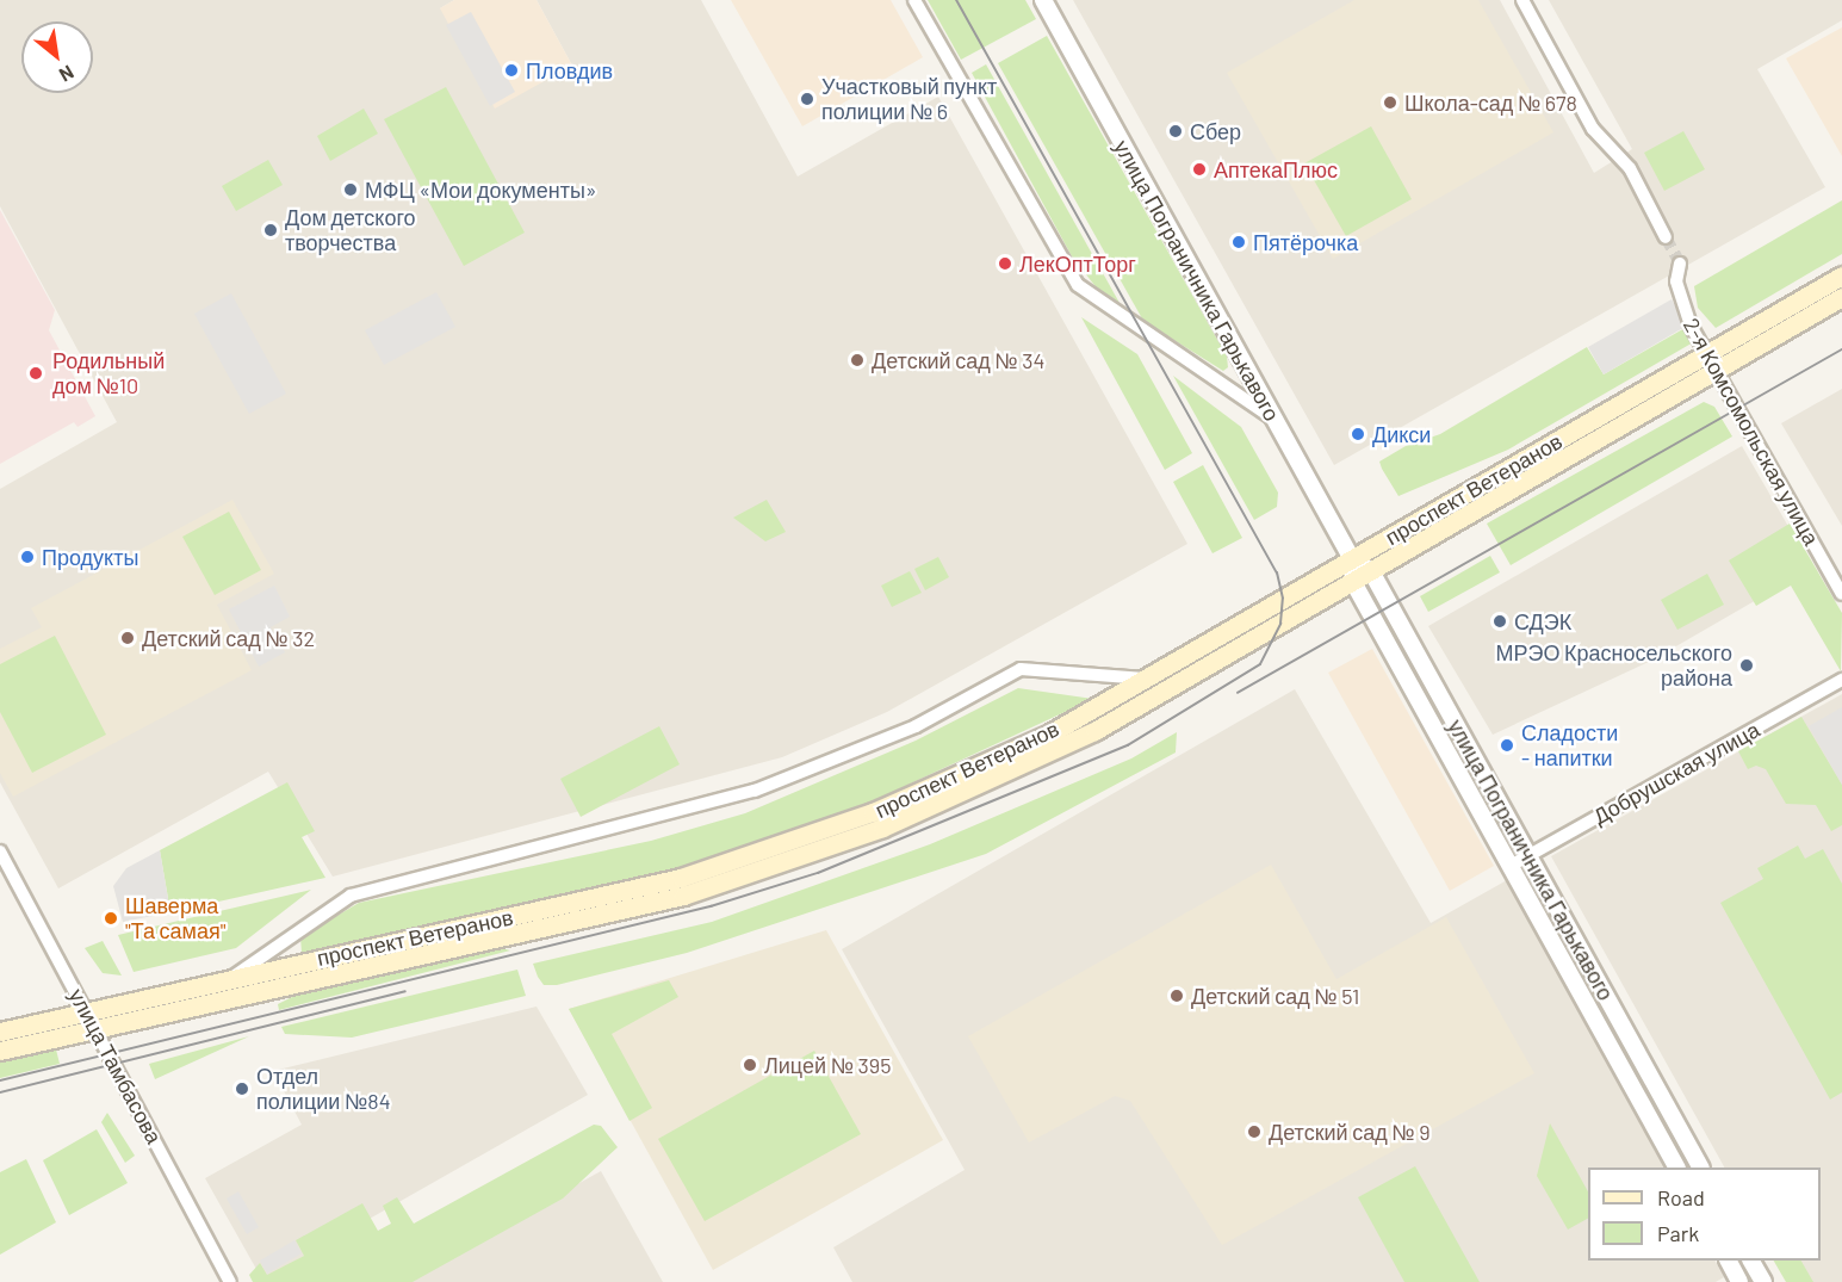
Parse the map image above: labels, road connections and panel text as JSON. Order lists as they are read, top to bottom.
{
  "streets": {
    "main road": ["проспект Ветеранов"],
    "street": [
      "улица Пограничника Гарькавого",
      "2-я Комсомольская улица",
      "Добрушская улица",
      "улица Тамбасова"
    ]
  },
  "crossings": [
    ["улица Пограничника Гарькавого", "проспект Ветеранов"],
    ["улица Пограничника Гарькавого", "Добрушская улица"],
    ["2-я Комсомольская улица", "проспект Ветеранов"],
    ["проспект Ветеранов", "улица Тамбасова"]
  ],
  "places": [
    "Пловдив",
    "Участковый пункт полиции № 6",
    "Школа-сад № 678",
    "Сбер",
    "АптекаПлюс",
    "МФЦ «Мои документы»",
    "Дом детского творчества",
    "Пятёрочка",
    "ЛекОптТорг",
    "Детский сад № 34",
    "Родильный дом №10",
    "Дикси",
    "Продукты",
    "СДЭК",
    "Детский сад № 32",
    "МРЭО Красносельского района",
    "Сладости - напитки",
    "Шаверма \"Та самая\"",
    "Детский сад № 51",
    "Лицей № 395",
    "Отдел полиции №84",
    "Детский сад № 9"
  ],
  "legend": ["Road", "Park"],
  "north": "bottom right"
}
